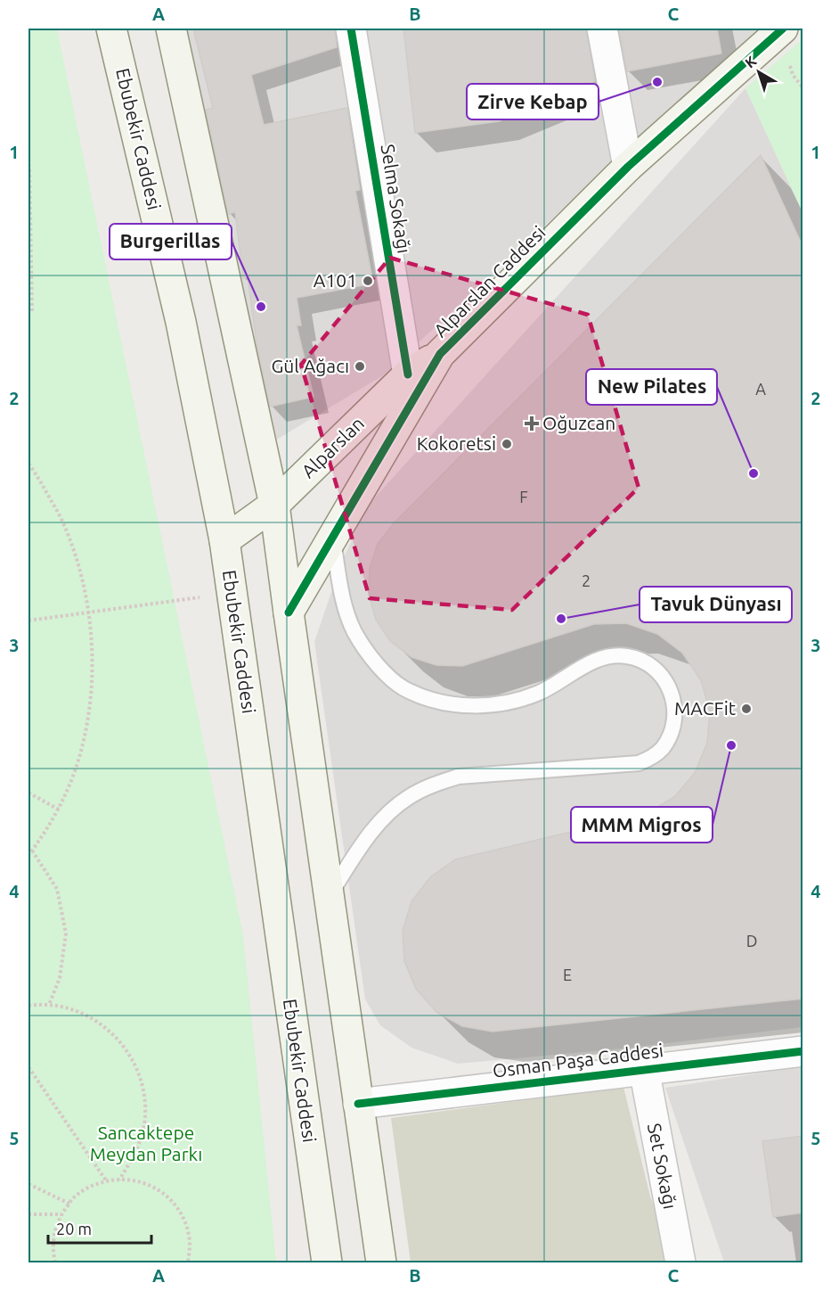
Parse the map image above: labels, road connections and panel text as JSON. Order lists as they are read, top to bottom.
{
  "streets": {
    "main road": ["Ebubekir Caddesi", "Alparslan Caddesi", "Alparslan"],
    "street": ["Selma Sokağı", "Osman Paşa Caddesi", "Set Sokağı"]
  },
  "crossings": [
    ["Ebubekir Caddesi", "Alparslan"],
    ["Selma Sokağı", "Alparslan"],
    ["Alparslan Caddesi", "Alparslan"],
    ["Osman Paşa Caddesi", "Set Sokağı"]
  ],
  "parks": ["Sancaktepe Meydan Parkı"],
  "places": {
    "other": [
      "Zirve Kebap",
      "A101",
      "Burgerillas",
      "Gül Ağacı",
      "Kokoretsi",
      "New Pilates",
      "Tavuk Dünyası",
      "MACFit",
      "MMM Migros"
    ],
    "health": ["Oğuzcan"]
  },
  "house_numbers": [
    "A",
    "F",
    "2",
    "D",
    "E"
  ],
  "scale_bar": "20 m",
  "north": "top left",
  "grid": {
    "columns": ["A", "B", "C"],
    "rows": [
      "1",
      "2",
      "3",
      "4",
      "5"
    ]
  }
}
